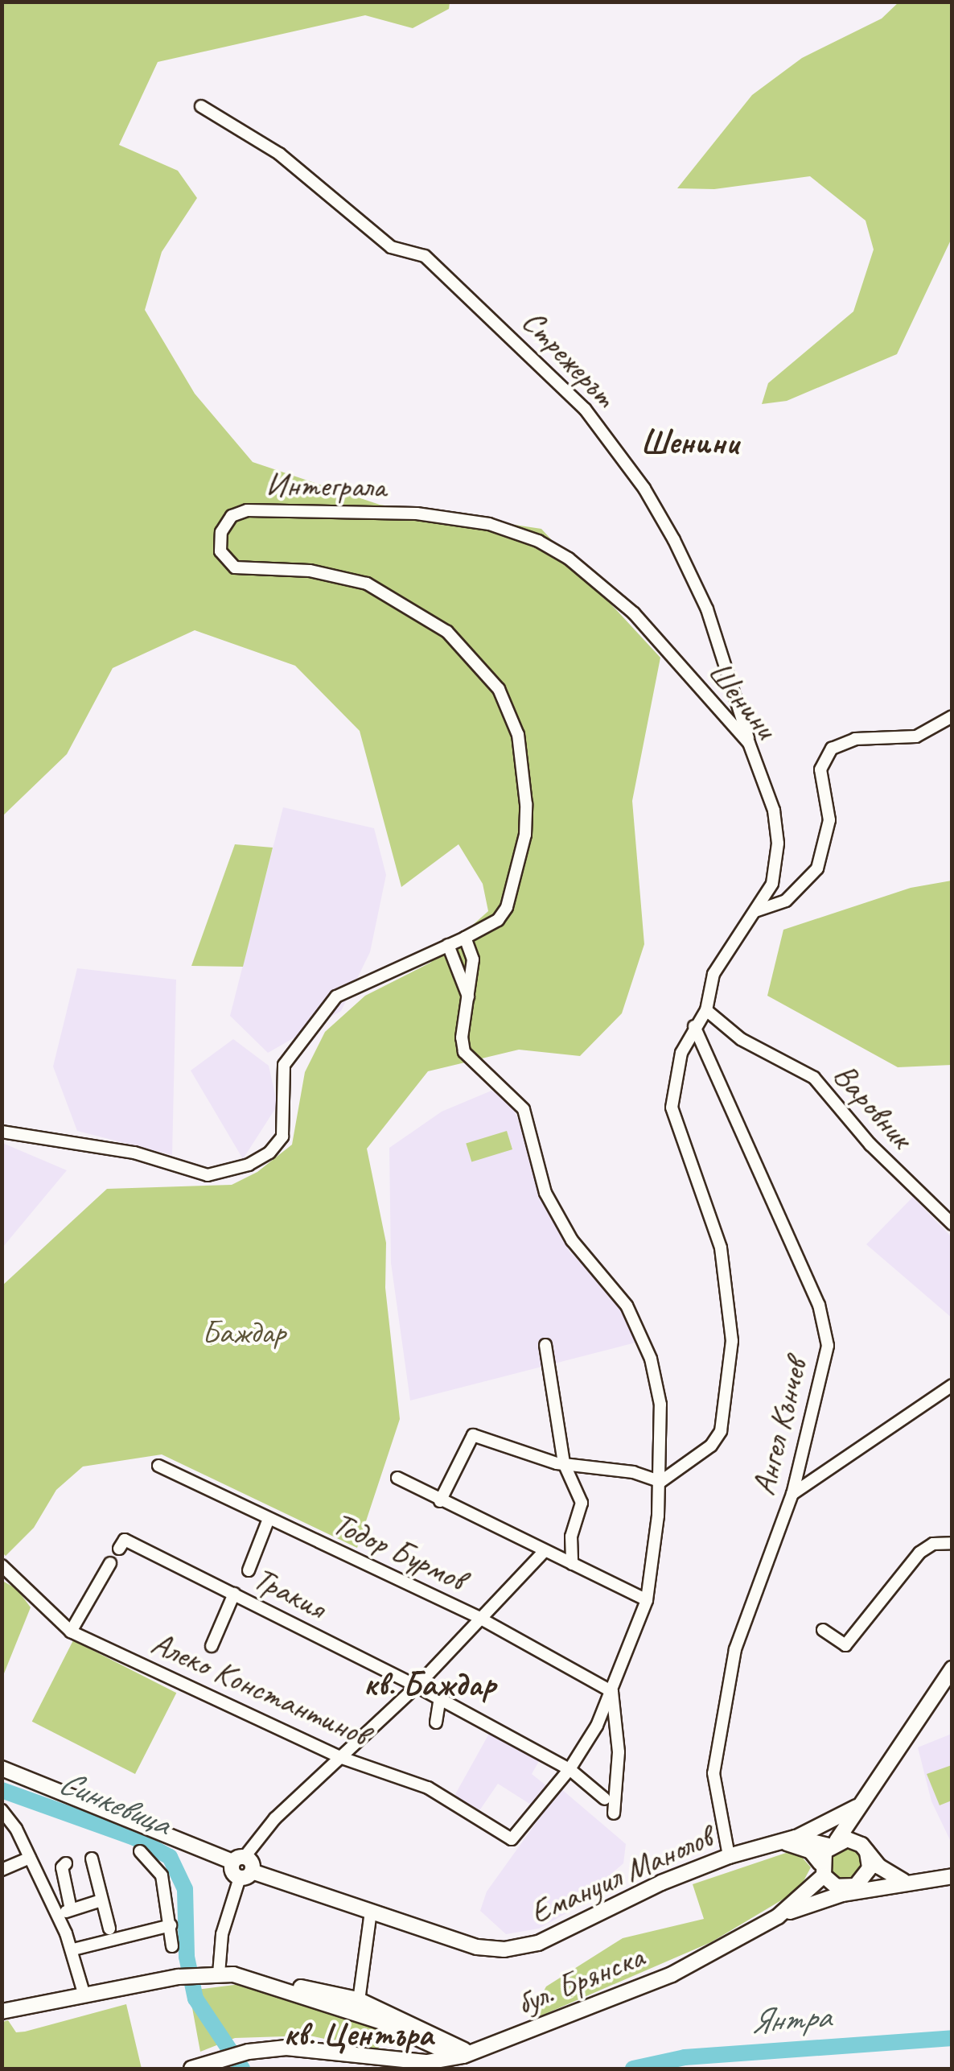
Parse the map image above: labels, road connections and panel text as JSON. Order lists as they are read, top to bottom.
{
  "streets": {
    "main road": ["Емануил Манолов", "бул. Брянска"],
    "street": [
      "Стрежерът",
      "Интеграла",
      "Шенини",
      "Варовник",
      "Ангел Кънчев",
      "Тодор Бурмов",
      "Тракия",
      "Алеко Константинов"
    ]
  },
  "crossings": [
    ["Стрежерът", "Шенини"],
    ["Интеграла", "Шенини"],
    ["Шенини", "Варовник"],
    ["Ангел Кънчев", "Емануил Манолов"],
    ["Тракия", "Алеко Константинов"]
  ],
  "districts": ["Шенини", "кв. Баждар", "кв. Центъра"],
  "water": ["Синкевица", "Янтра"],
  "parks": ["Баждар"]
}
